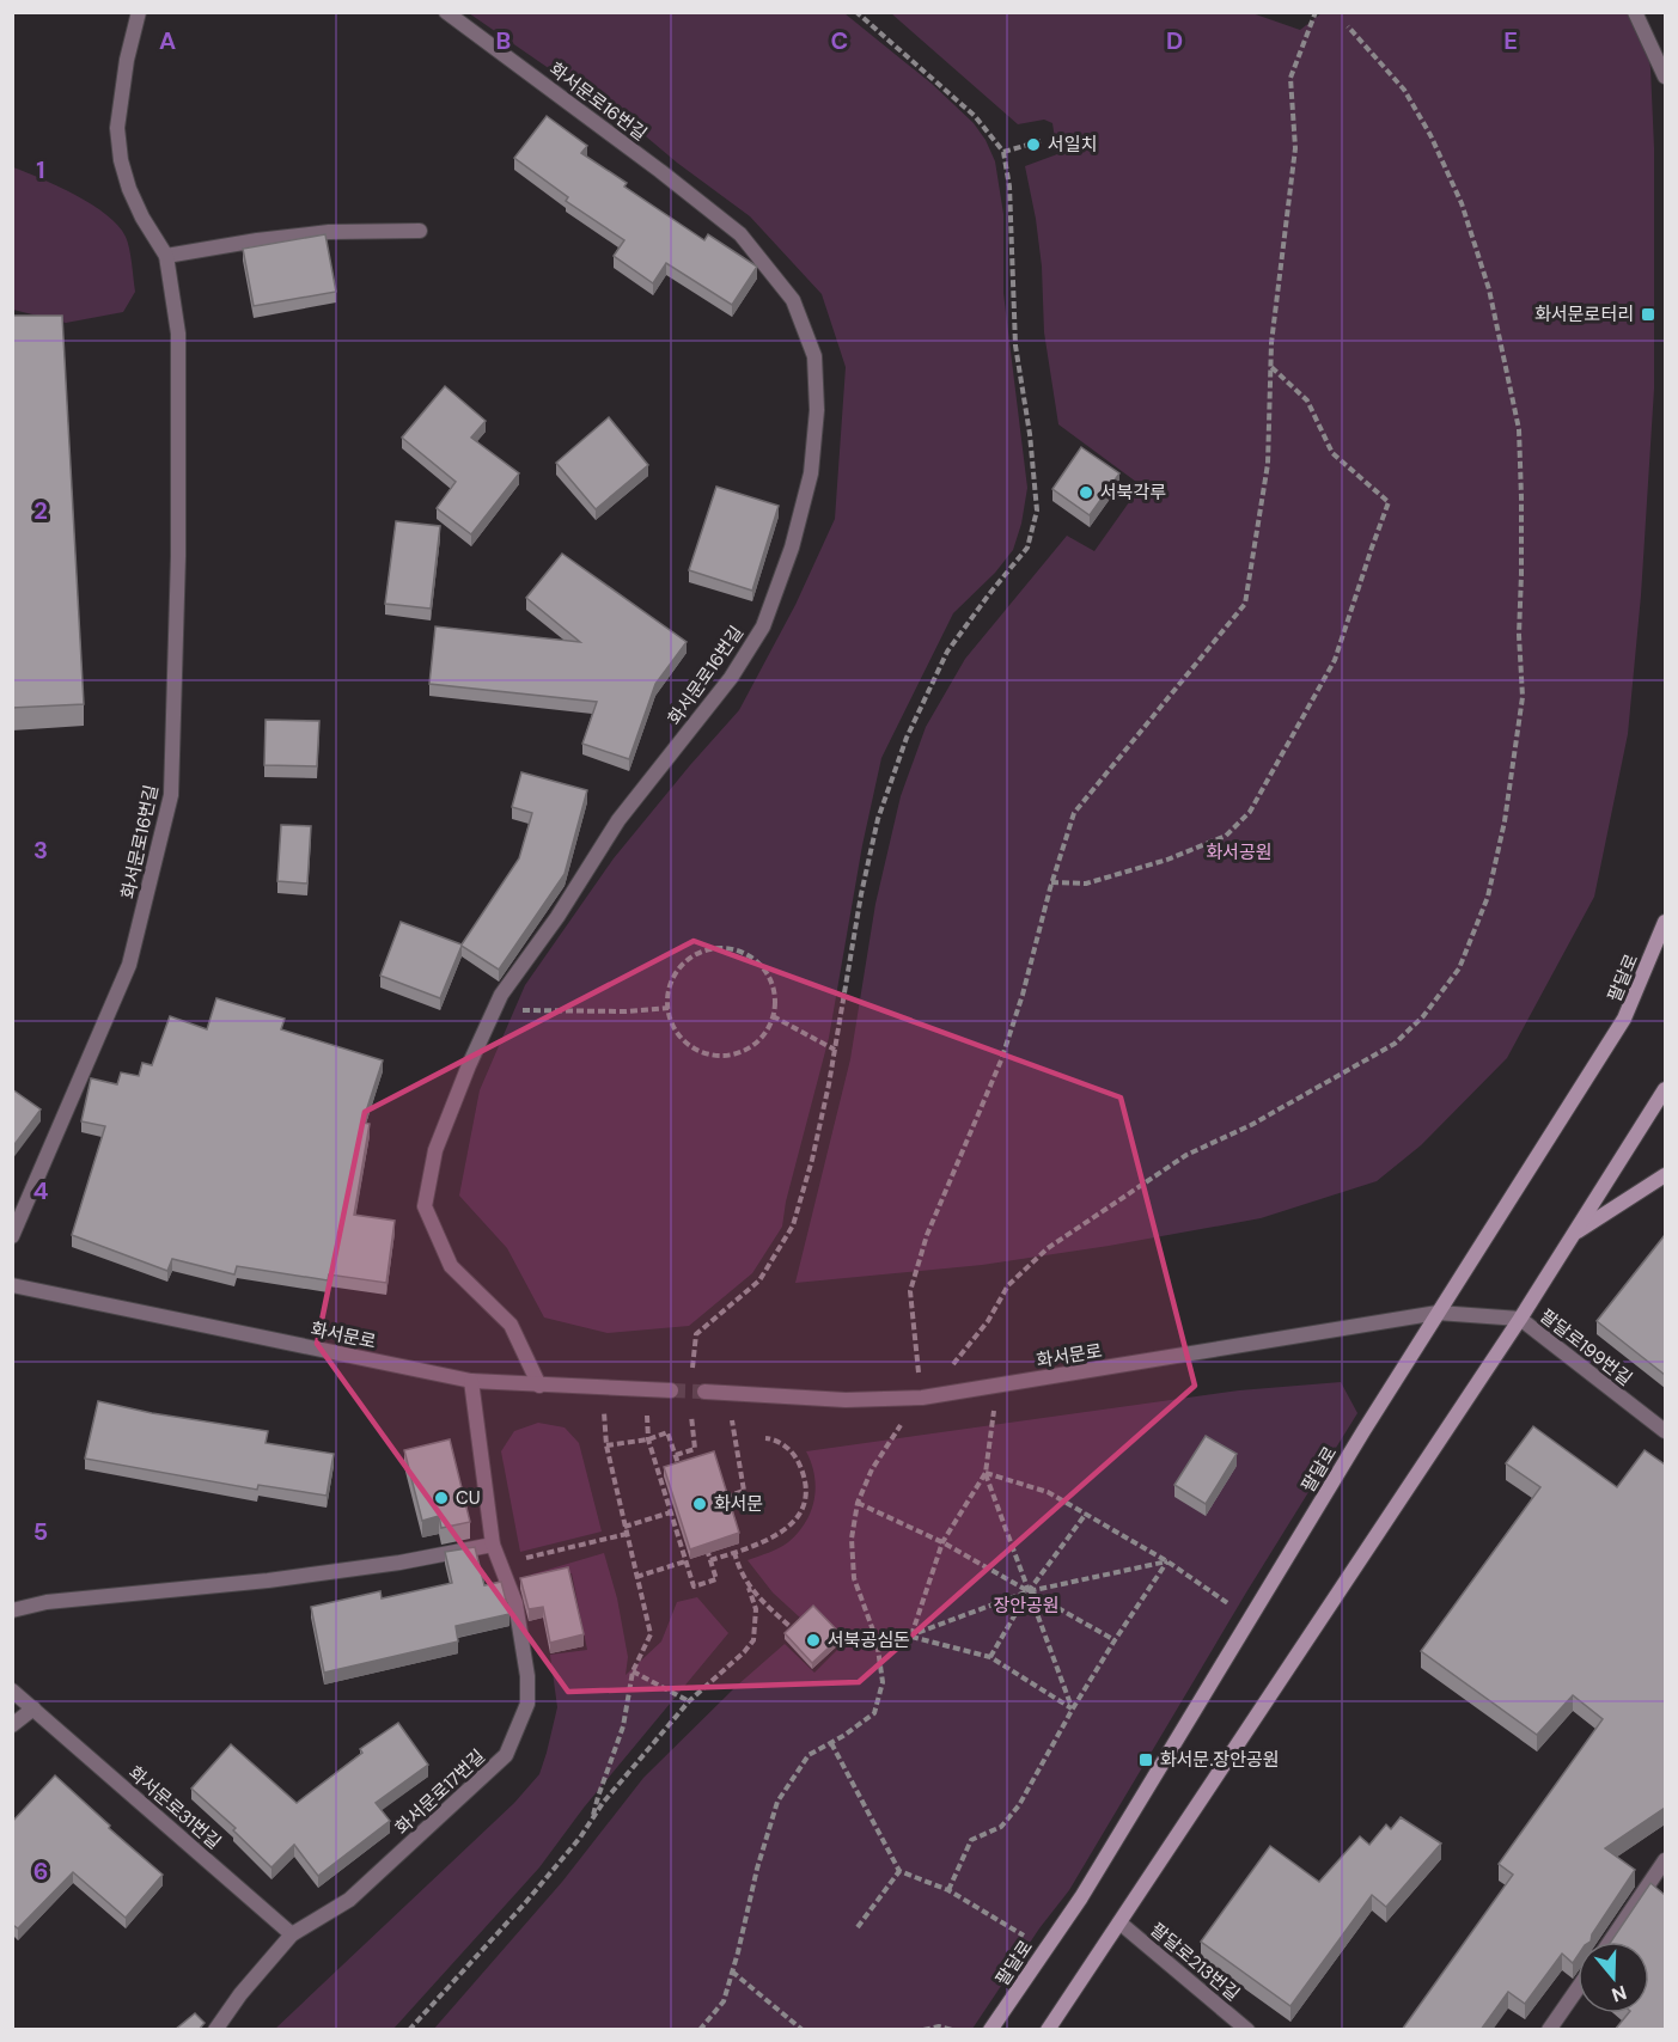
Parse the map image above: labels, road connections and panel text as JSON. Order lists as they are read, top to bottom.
{
  "streets": {
    "main road": ["팔달로"],
    "street": [
      "화서문로16번길",
      "화서문로",
      "팔달로199번길",
      "화서문로17번길",
      "화서문로31번길",
      "팔달로213번길"
    ]
  },
  "crossings": [
    ["화서문로16번길", "화서문로"],
    ["팔달로", "화서문로"],
    ["화서문로", "팔달로199번길"],
    ["화서문로", "화서문로17번길"],
    ["화서문로17번길", "화서문로31번길"]
  ],
  "parks": ["화서공원", "장안공원"],
  "places": {
    "other": [
      "서일치",
      "서북각루",
      "CU",
      "화서문",
      "서북공심돈"
    ],
    "transit": ["화서문로터리", "화서문.장안공원"]
  },
  "north": "bottom",
  "grid": {
    "columns": [
      "A",
      "B",
      "C",
      "D",
      "E"
    ],
    "rows": [
      "1",
      "2",
      "3",
      "4",
      "5",
      "6"
    ]
  }
}
